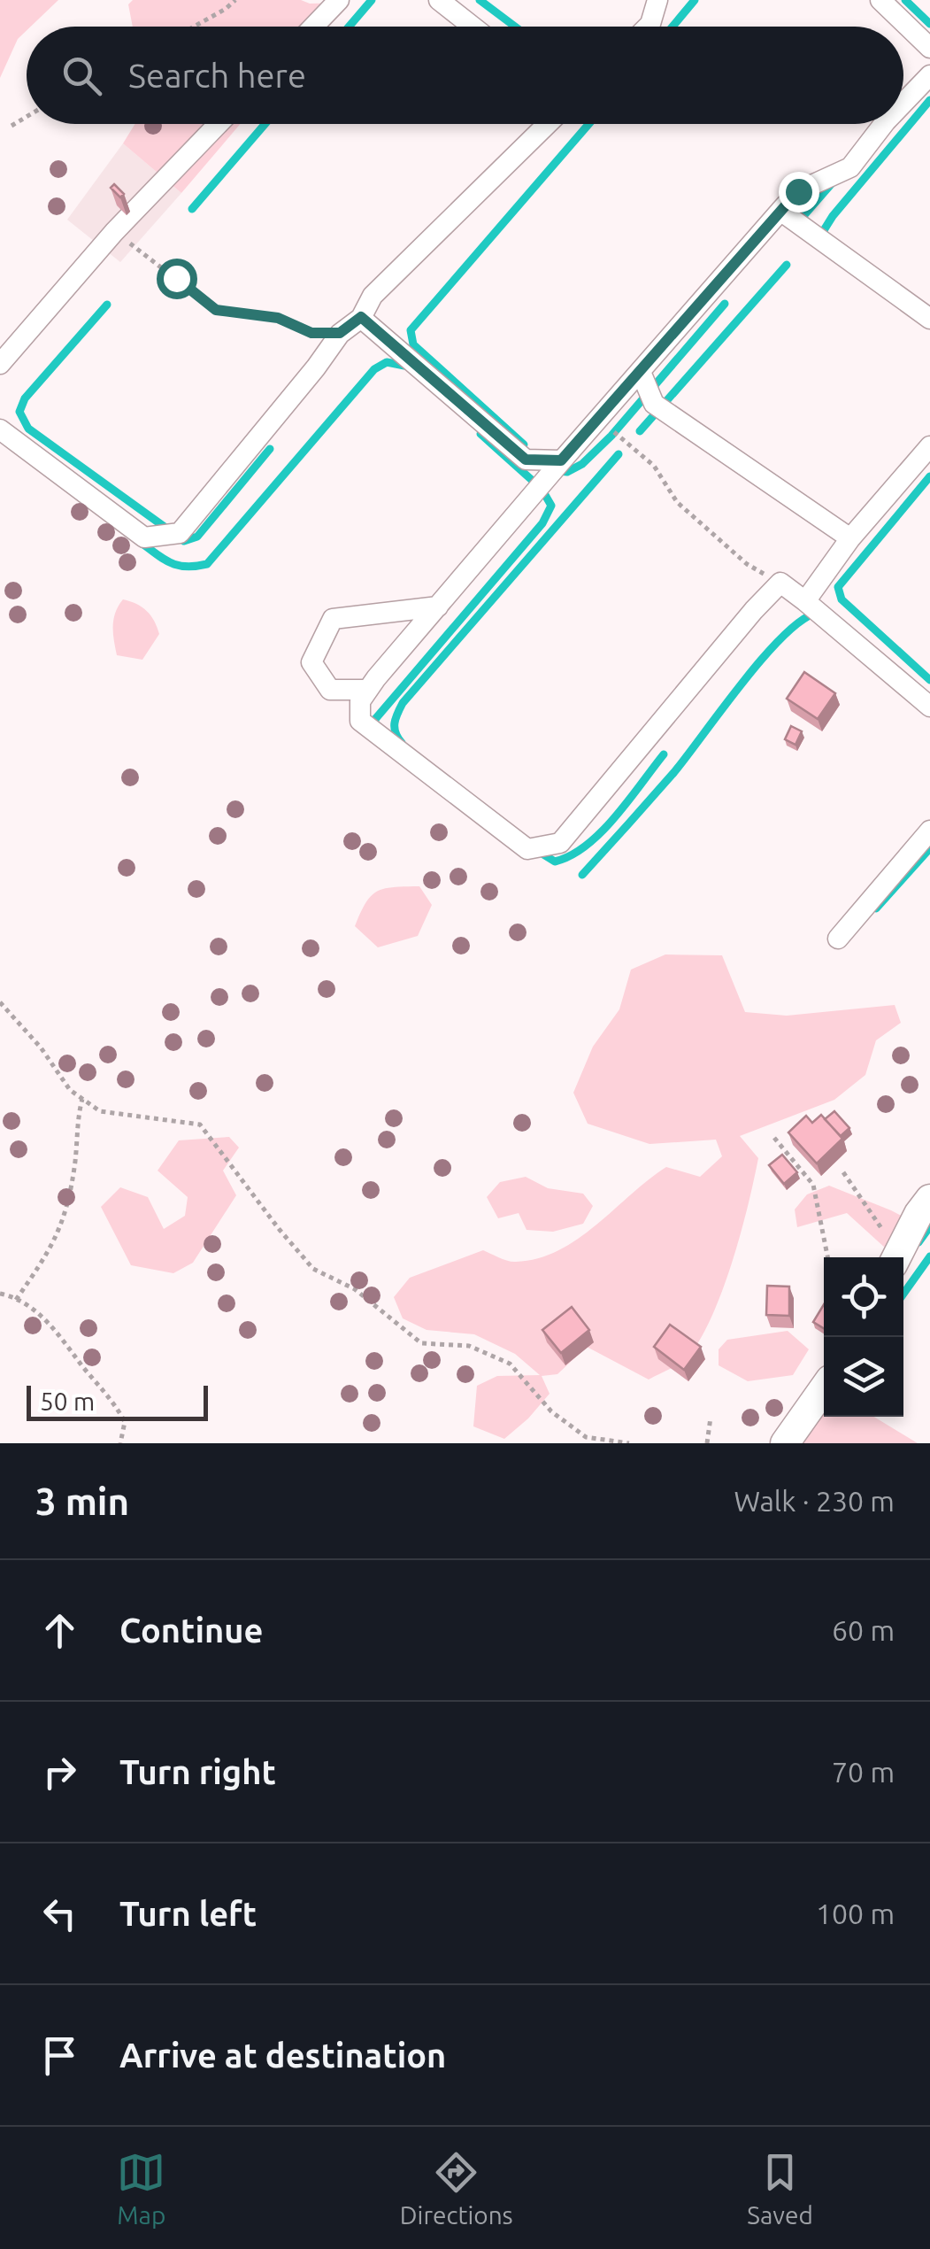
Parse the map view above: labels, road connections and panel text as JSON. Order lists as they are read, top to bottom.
{
  "scale_bar": "50 m",
  "page": {
    "search": "Search here",
    "scale": "50 m",
    "heading": ["3 min", "Walk · 230 m"],
    "list": [
      ["Continue", "60 m"],
      ["Turn right", "70 m"],
      ["Turn left", "100 m"],
      "Arrive at destination"
    ],
    "nav": ["Map", "Directions", "Saved"]
  }
}
